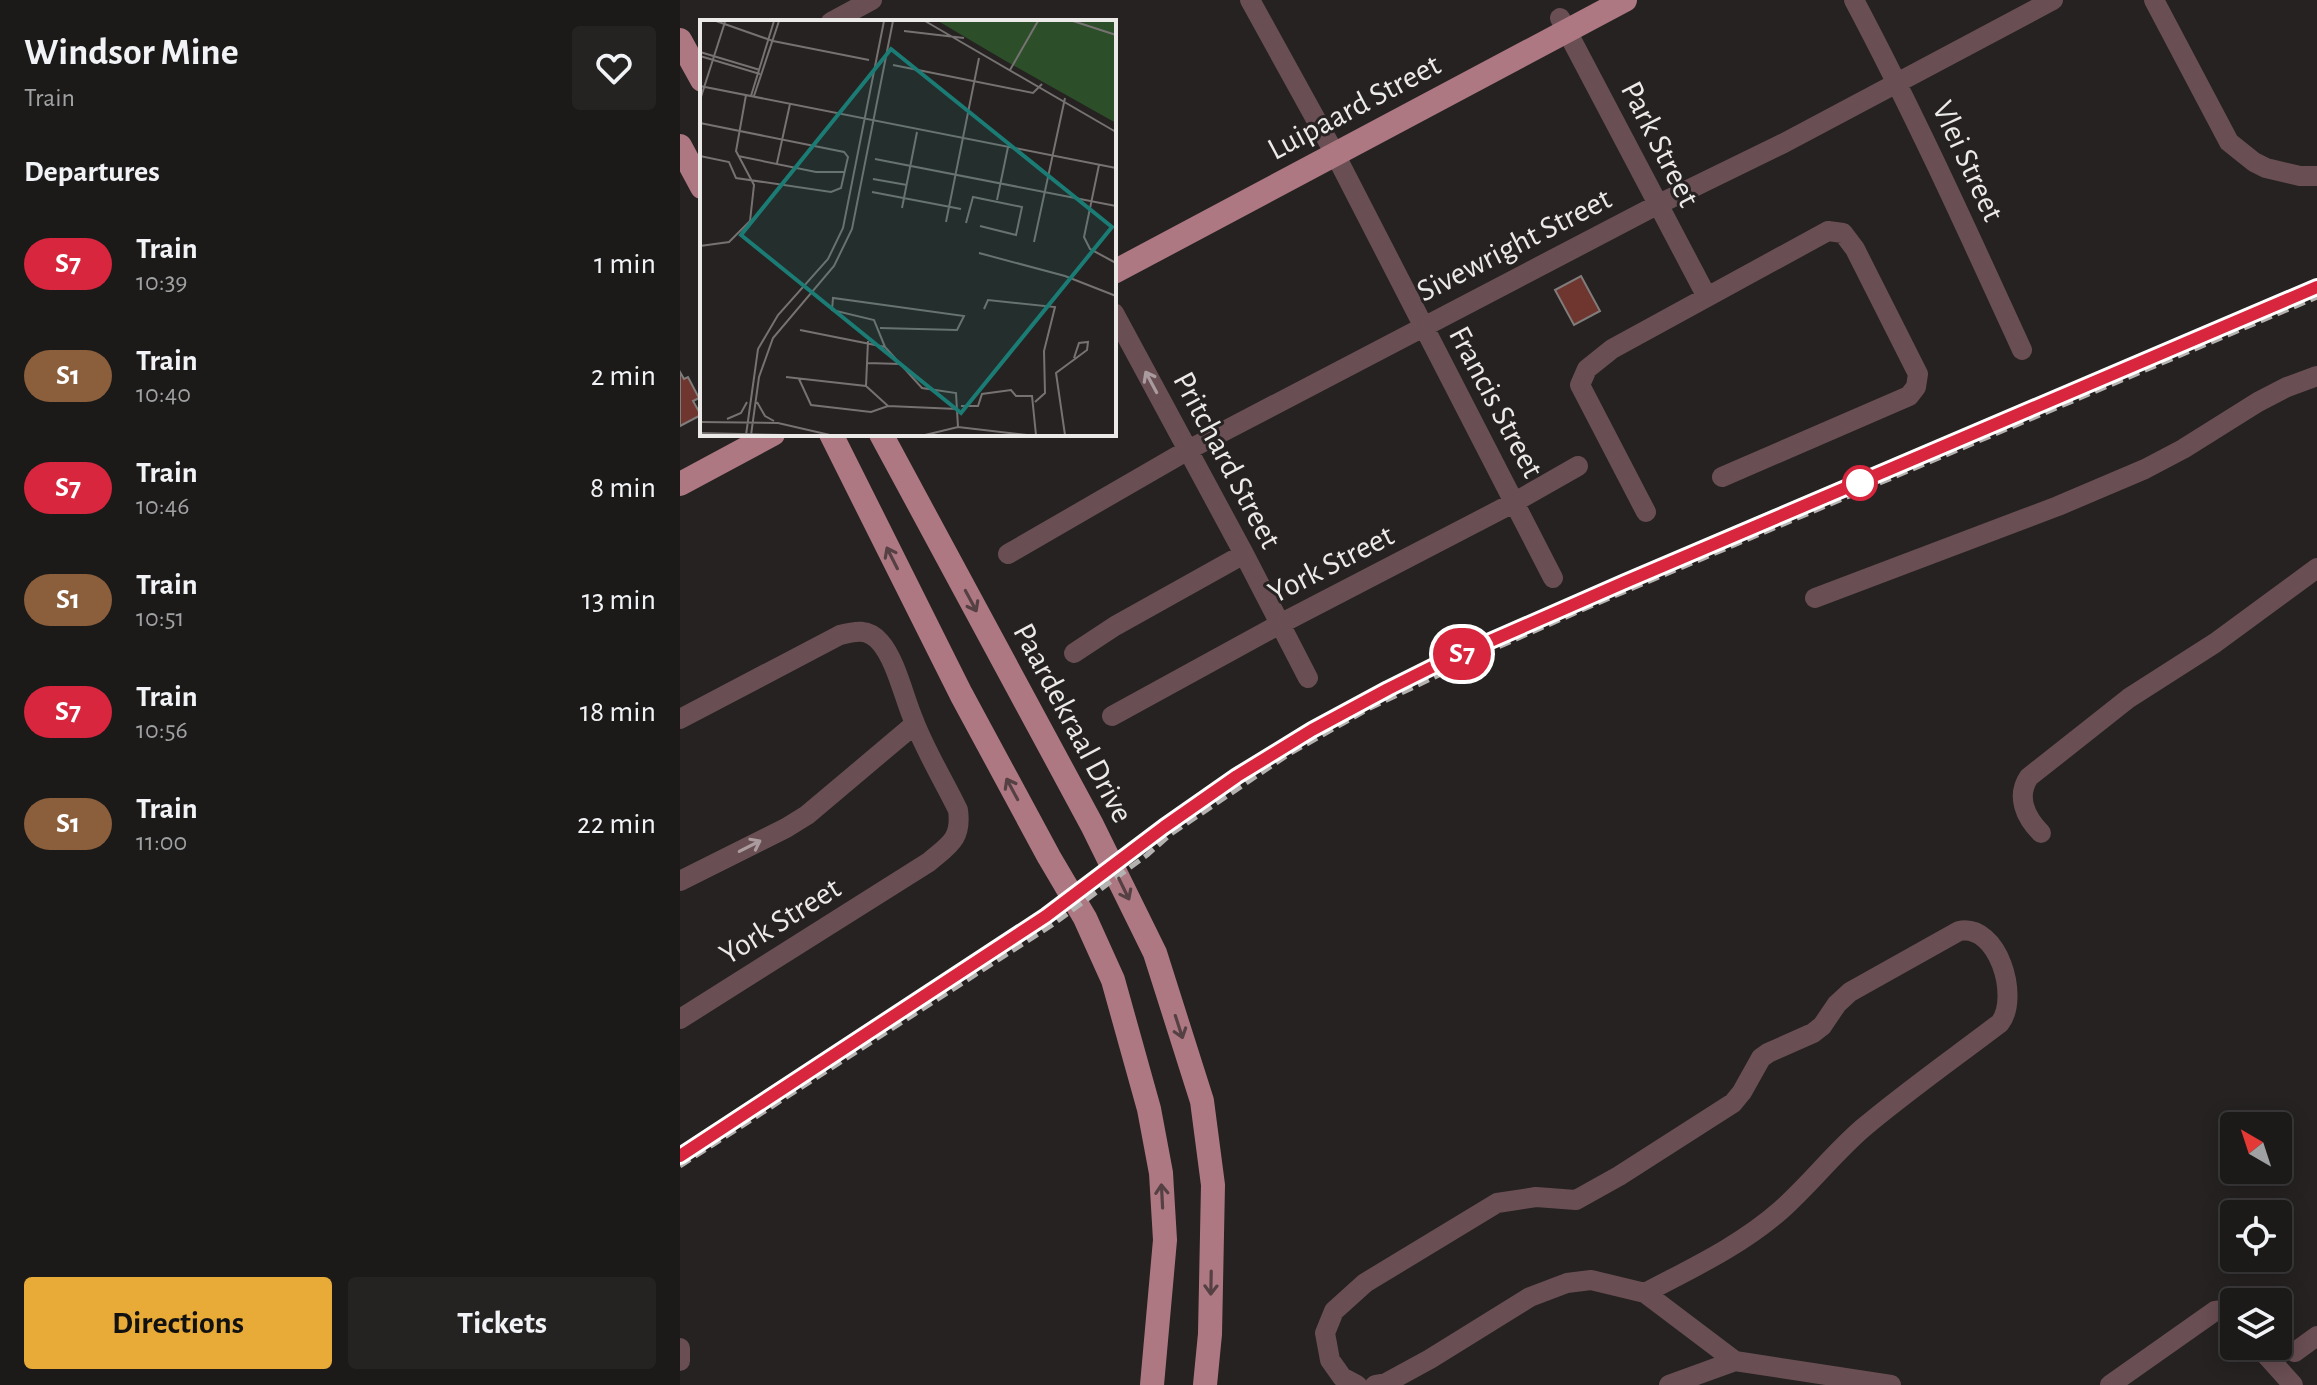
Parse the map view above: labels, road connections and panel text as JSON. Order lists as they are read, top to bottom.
{
  "streets": {
    "main road": ["Luipaard Street", "Paardekraal Drive"],
    "street": [
      "Park Street",
      "Vlei Street",
      "Sivewright Street",
      "Francis Street",
      "Pritchard Street",
      "York Street"
    ]
  },
  "crossings": [
    ["Luipaard Street", "Park Street"],
    ["Luipaard Street", "Francis Street"],
    ["Park Street", "Sivewright Street"],
    ["Vlei Street", "Sivewright Street"],
    ["Sivewright Street", "Francis Street"],
    ["Sivewright Street", "Pritchard Street"],
    ["Francis Street", "York Street"],
    ["Pritchard Street", "York Street"]
  ],
  "one_way": ["Pritchard Street"],
  "north": "top left",
  "page": {
    "heading": [
      ["Windsor Mine", "Train"],
      "Departures"
    ],
    "on_map": "S7",
    "list": [
      {
        "mark": "S7",
        "name": "Train",
        "note": "10:39",
        "value": "1 min"
      },
      {
        "mark": "S1",
        "name": "Train",
        "note": "10:40",
        "value": "2 min"
      },
      {
        "mark": "S7",
        "name": "Train",
        "note": "10:46",
        "value": "8 min"
      },
      {
        "mark": "S1",
        "name": "Train",
        "note": "10:51",
        "value": "13 min"
      },
      {
        "mark": "S7",
        "name": "Train",
        "note": "10:56",
        "value": "18 min"
      },
      {
        "mark": "S1",
        "name": "Train",
        "note": "11:00",
        "value": "22 min"
      }
    ],
    "buttons": ["Directions", "Tickets"]
  }
}
